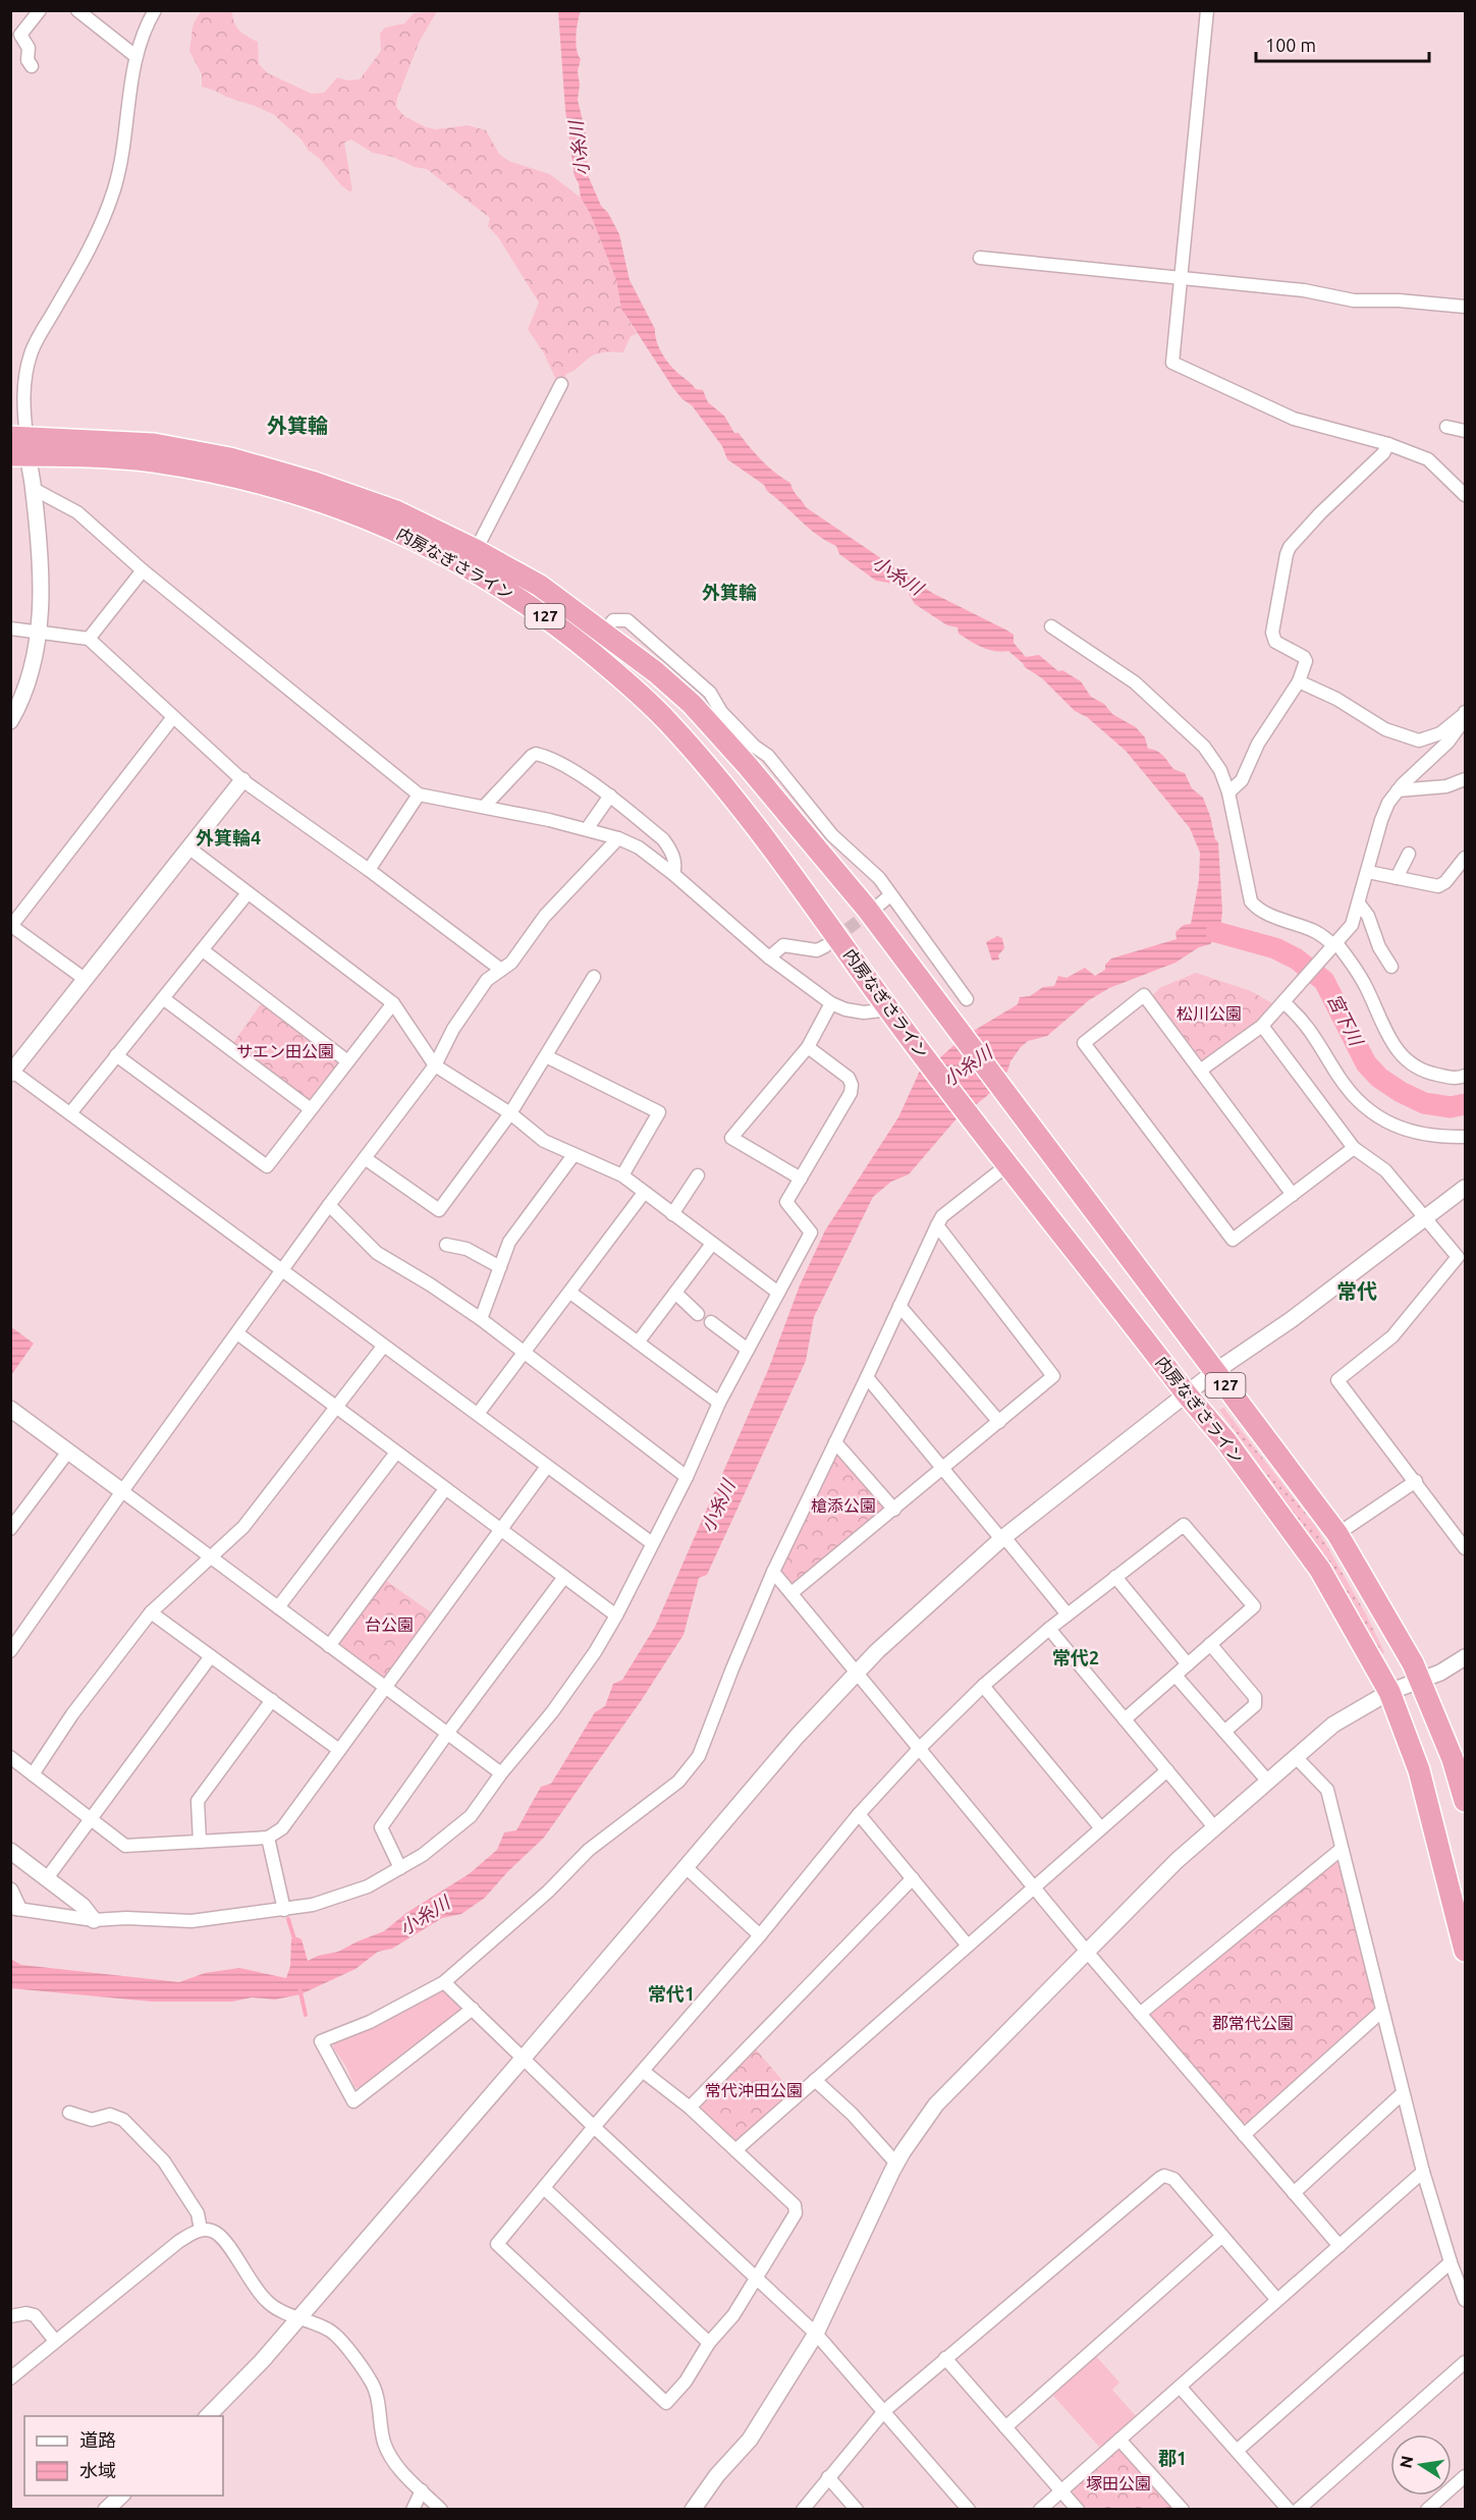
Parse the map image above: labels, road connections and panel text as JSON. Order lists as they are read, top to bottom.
{
  "streets": {
    "highway": ["内房なぎさライン", "127"]
  },
  "districts": [
    "外箕輪",
    "外箕輪",
    "外箕輪4",
    "常代",
    "常代2",
    "常代1",
    "郡1"
  ],
  "water": ["小糸川", "宮下川"],
  "parks": [
    "松川公園",
    "サエン田公園",
    "槍添公園",
    "台公園",
    "郡常代公園",
    "常代沖田公園",
    "塚田公園"
  ],
  "legend": ["道路", "水域"],
  "scale_bar": "100 m",
  "north": "left"
}
